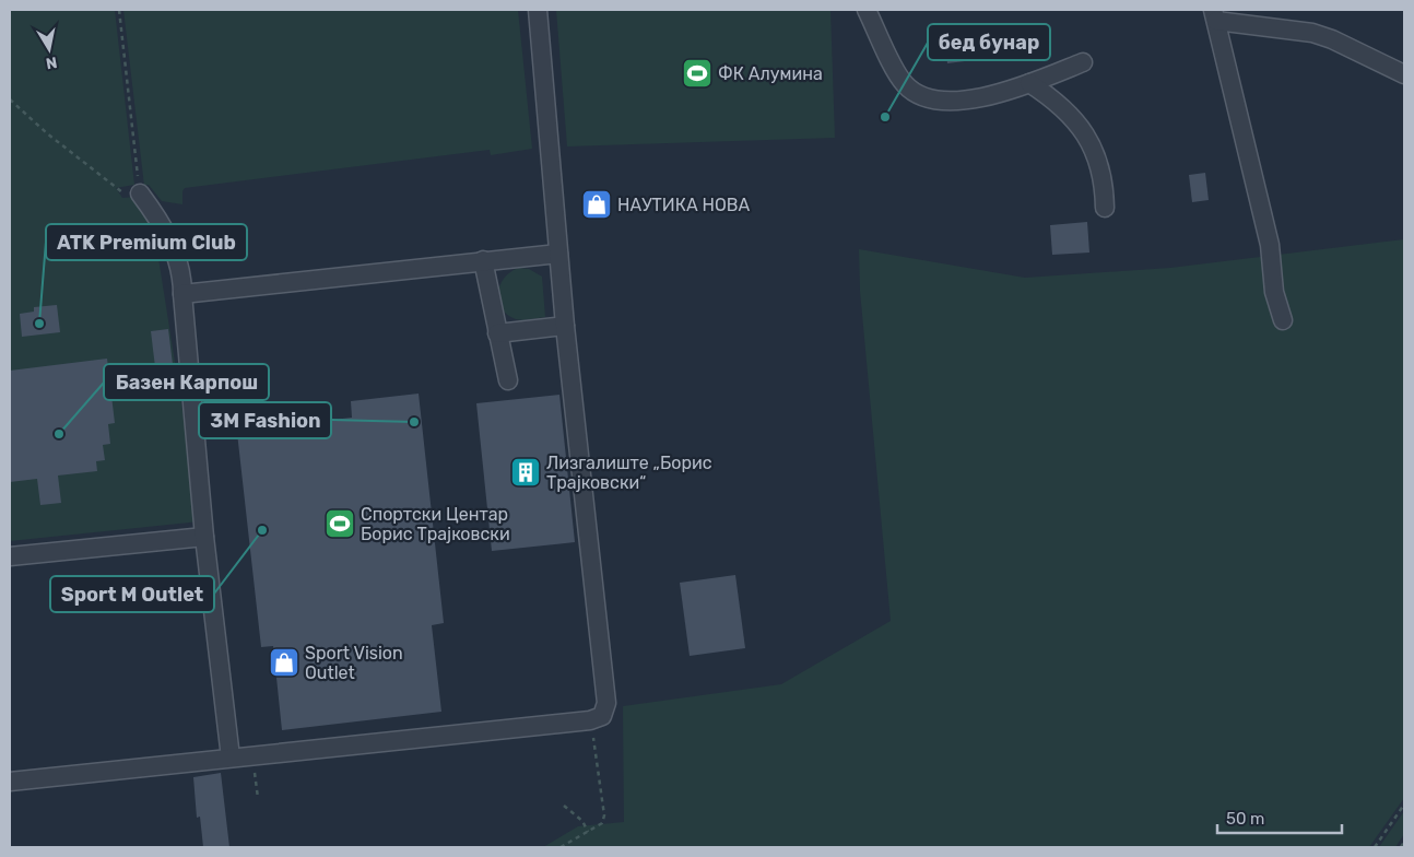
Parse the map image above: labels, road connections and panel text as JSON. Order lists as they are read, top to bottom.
{
  "places": {
    "sports": ["ФК Алумина", "Спортски Центар Борис Трајковски"],
    "other": [
      "бед бунар",
      "ATK Premium Club",
      "3M Fashion",
      "Базен Карпош",
      "Sport M Outlet"
    ],
    "shop": ["НАУТИКА НОВА", "Sport Vision Outlet"],
    "building": ["Лизгалиште „Борис Трајковски“"]
  },
  "scale_bar": "50 m",
  "north": "bottom"
}
